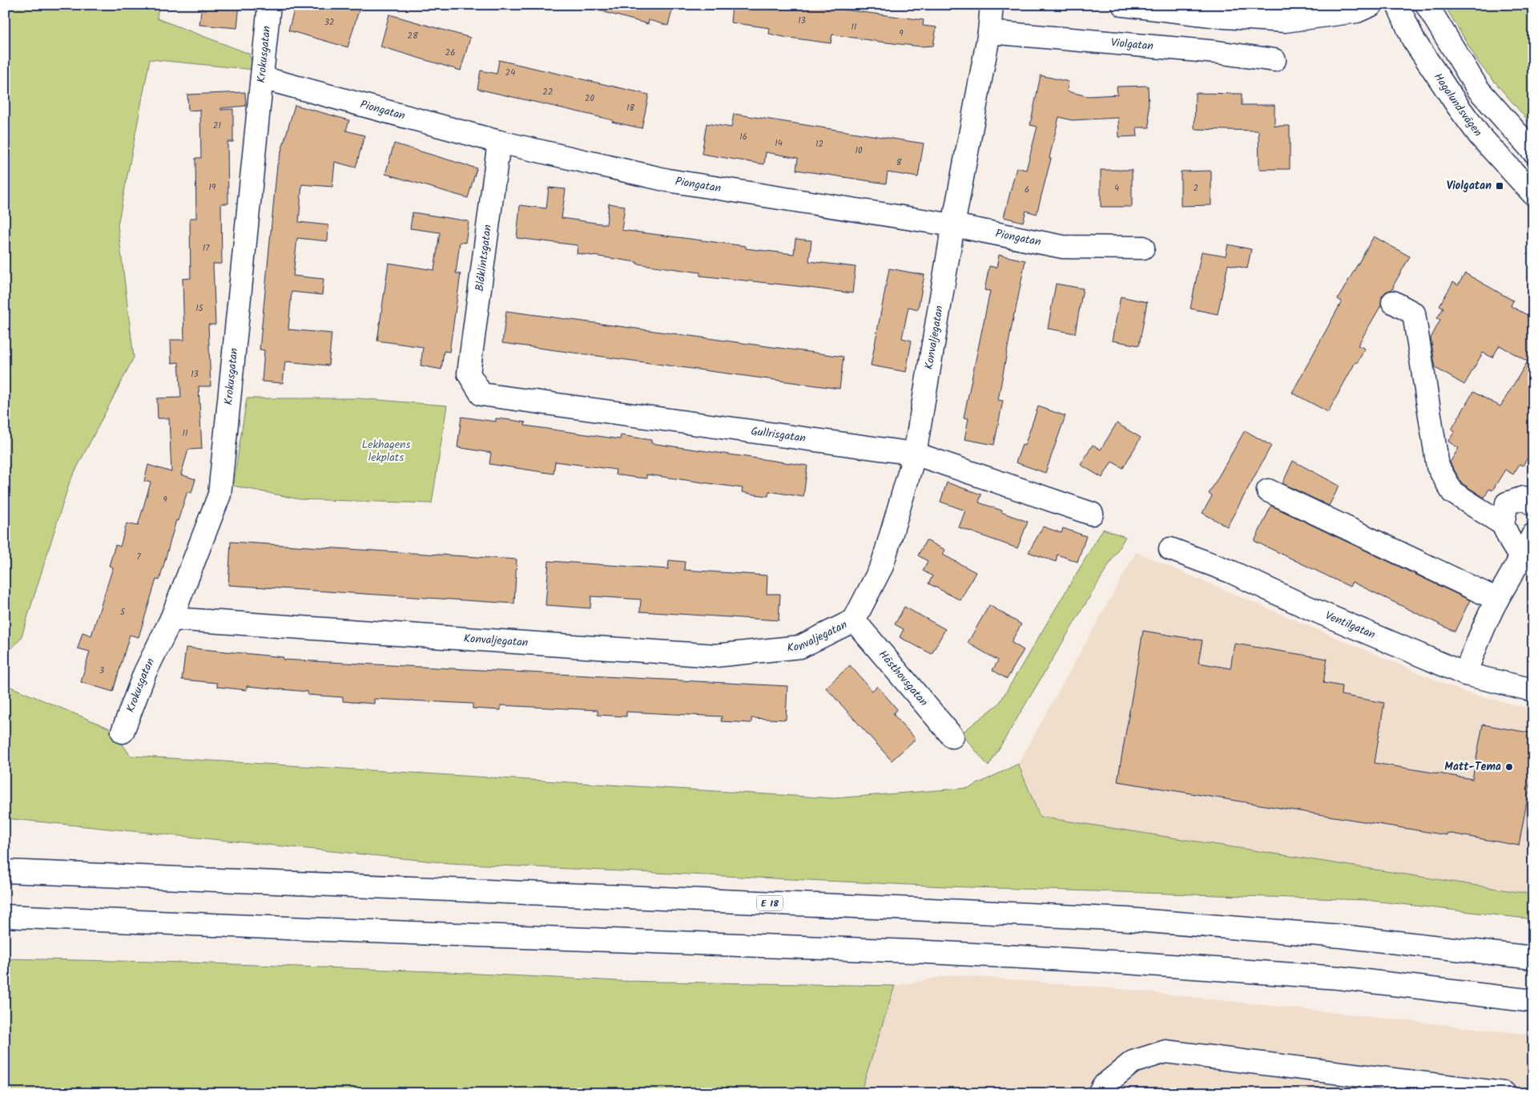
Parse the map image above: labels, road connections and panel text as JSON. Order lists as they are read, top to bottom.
{
  "streets": {
    "main road": [
      "Violgatan",
      "Krokusgatan",
      "Hagalundsvägen",
      "Piongatan",
      "Blåklintsgatan",
      "Konvaljegatan",
      "Gullrisgatan",
      "Ventilgatan",
      "Hästhovsgatan",
      "E 18"
    ]
  },
  "crossings": [
    ["Violgatan", "Konvaljegatan"],
    ["Krokusgatan", "Piongatan"],
    ["Krokusgatan", "Konvaljegatan"],
    ["Piongatan", "Blåklintsgatan"],
    ["Piongatan", "Konvaljegatan"],
    ["Blåklintsgatan", "Gullrisgatan"],
    ["Konvaljegatan", "Gullrisgatan"],
    ["Konvaljegatan", "Hästhovsgatan"]
  ],
  "parks": ["Lekhagens lekplats"],
  "places": {
    "transit": ["Violgatan"],
    "other": ["Matt-Tema"]
  },
  "house_numbers": [
    "13",
    "32",
    "11",
    "9",
    "28",
    "26",
    "24",
    "22",
    "20",
    "18",
    "21",
    "16",
    "14",
    "12",
    "10",
    "8",
    "19",
    "4",
    "2",
    "6",
    "17",
    "15",
    "13",
    "11",
    "9",
    "7",
    "5",
    "3"
  ]
}
